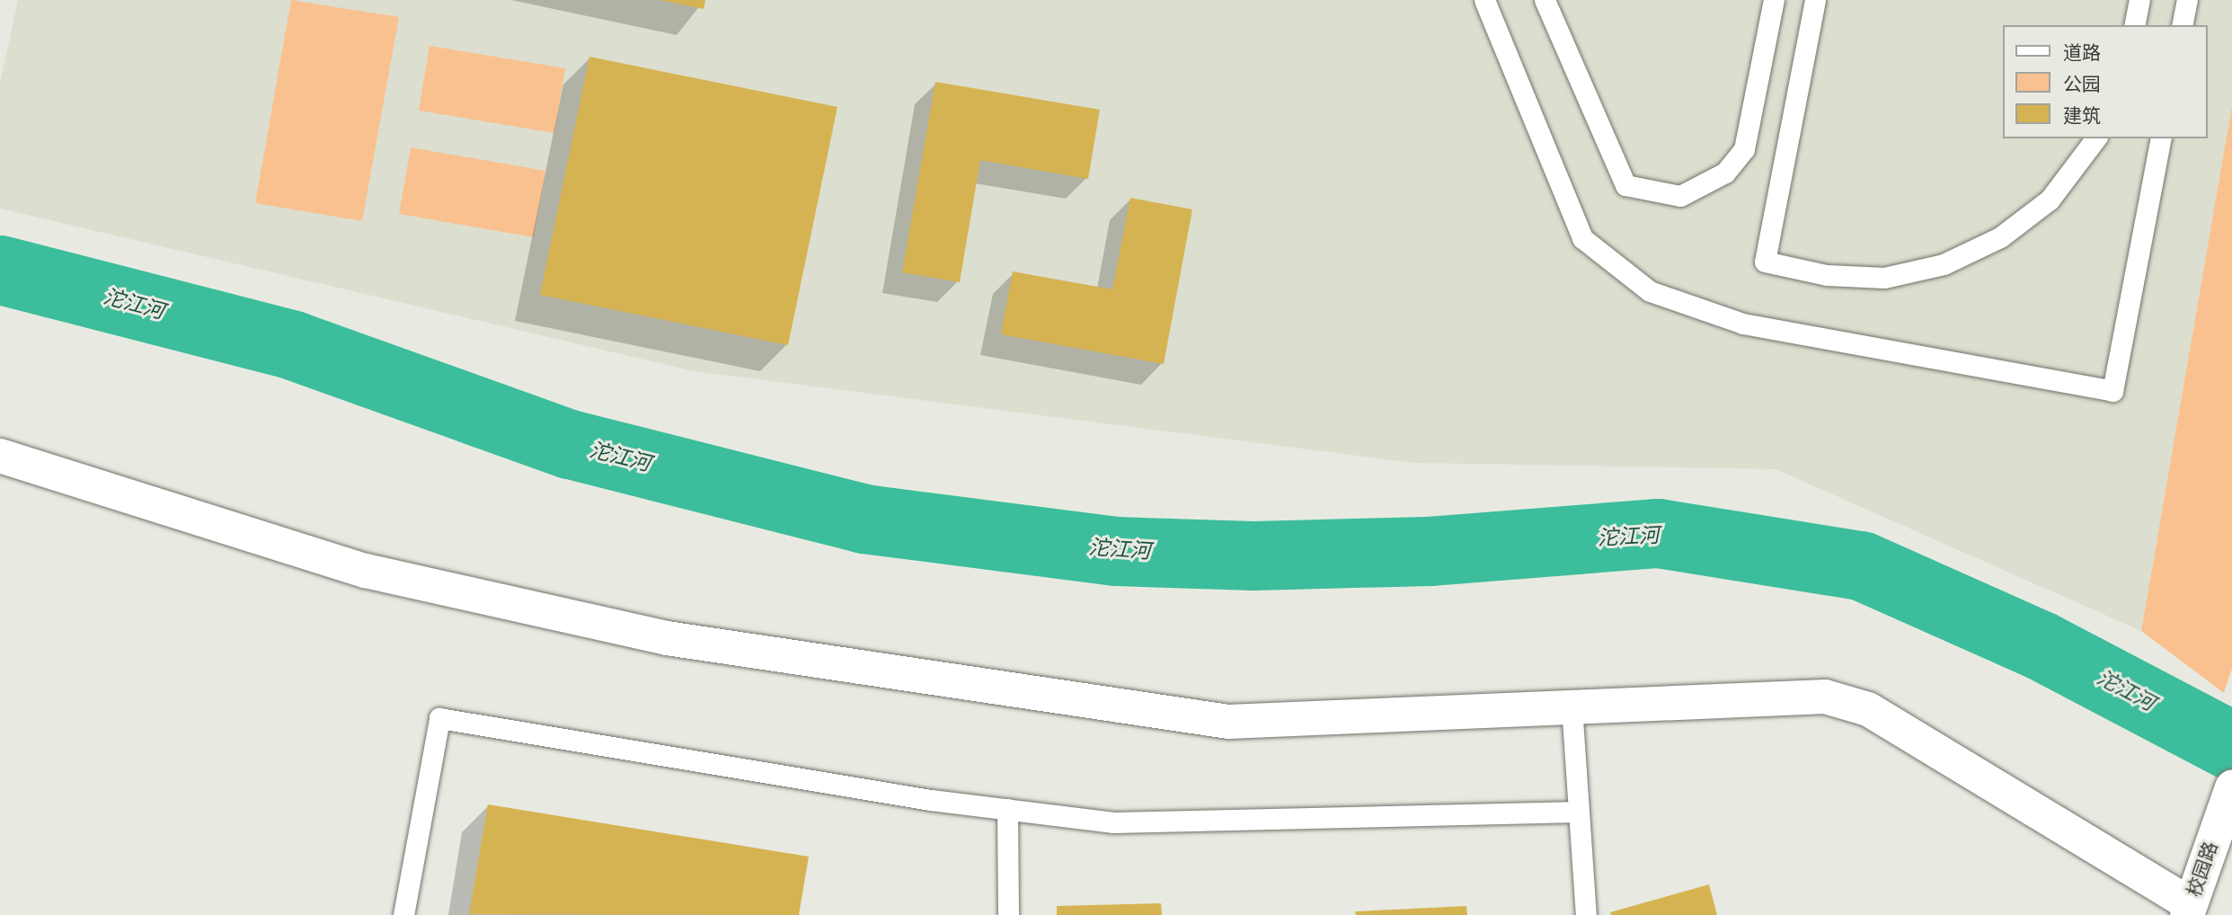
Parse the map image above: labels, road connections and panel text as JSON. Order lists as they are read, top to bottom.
{
  "streets": {
    "street": ["校园路"]
  },
  "water": ["沱江河"],
  "legend": ["道路", "公园", "建筑"]
}
